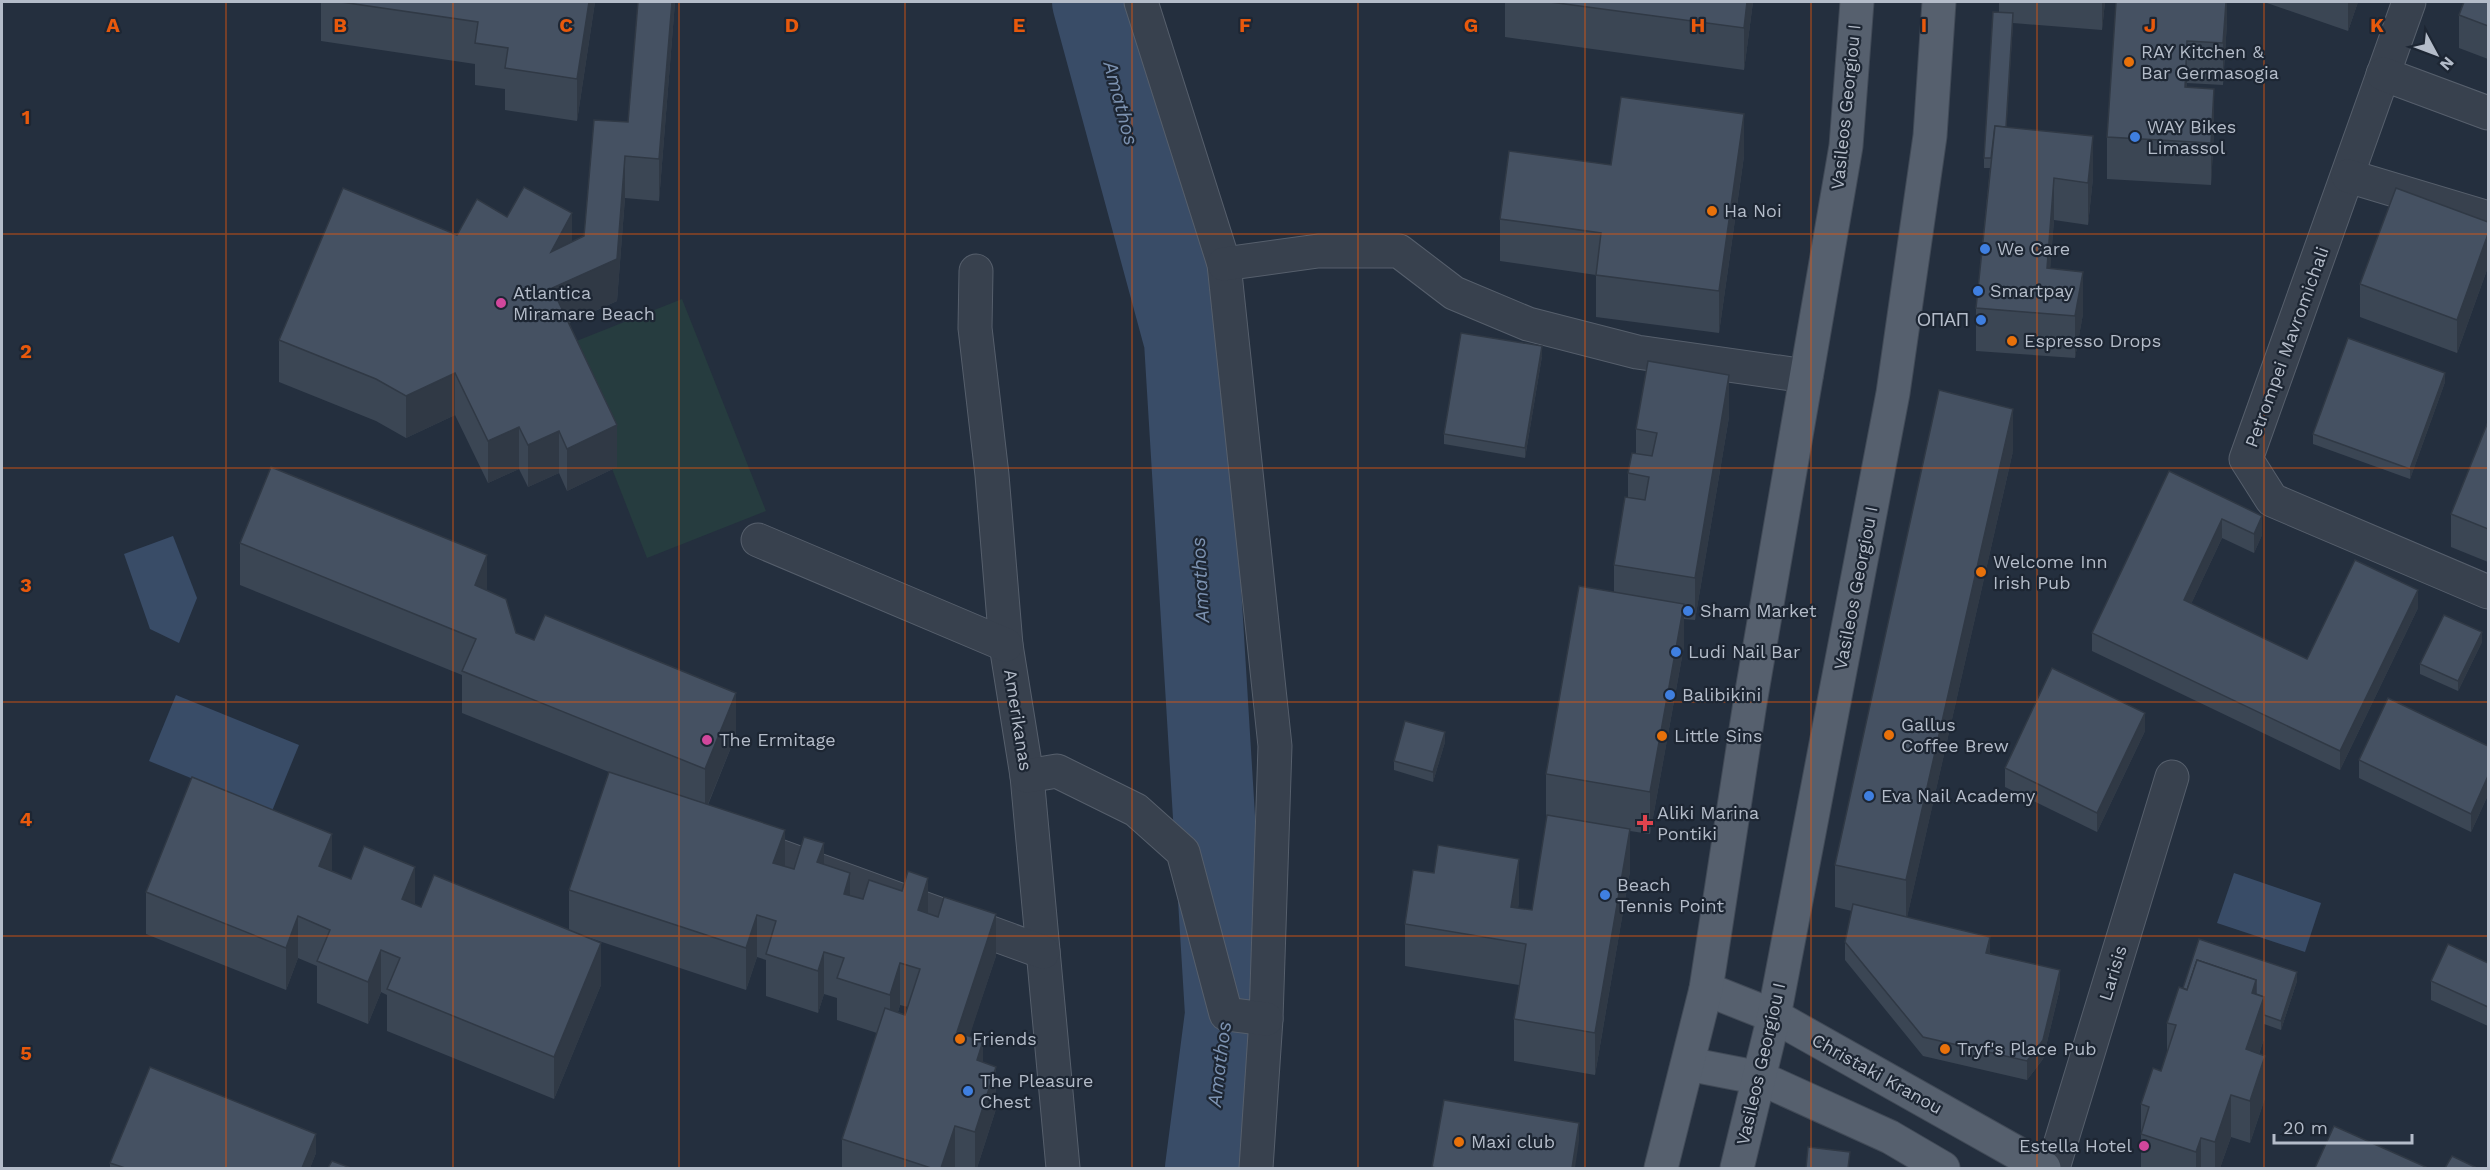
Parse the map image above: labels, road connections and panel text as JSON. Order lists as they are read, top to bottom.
{
  "streets": {
    "main road": ["Vasileos Georgiou I", "Christaki Kranou"],
    "street": ["Petrompei Mavromichali", "Amerikanas", "Larisis"]
  },
  "crossings": [
    ["Vasileos Georgiou I", "Christaki Kranou"]
  ],
  "water": ["Amathos"],
  "places": {
    "other": [
      "RAY Kitchen & Bar Germasogia",
      "WAY Bikes Limassol",
      "Ha Noi",
      "We Care",
      "Smartpay",
      "Atlantica Miramare Beach",
      "ΟΠΑΠ",
      "Espresso Drops",
      "Welcome Inn Irish Pub",
      "Sham Market",
      "Ludi Nail Bar",
      "Balibikini",
      "Gallus Coffee Brew",
      "Little Sins",
      "The Ermitage",
      "Eva Nail Academy",
      "Beach Tennis Point",
      "Friends",
      "Tryf's Place Pub",
      "The Pleasure Chest",
      "Maxi club",
      "Estella Hotel"
    ],
    "health": ["Aliki Marina Pontiki"]
  },
  "scale_bar": "20 m",
  "north": "bottom right",
  "grid": {
    "columns": [
      "A",
      "B",
      "C",
      "D",
      "E",
      "F",
      "G",
      "H",
      "I",
      "J",
      "K"
    ],
    "rows": [
      "1",
      "2",
      "3",
      "4",
      "5"
    ]
  }
}
